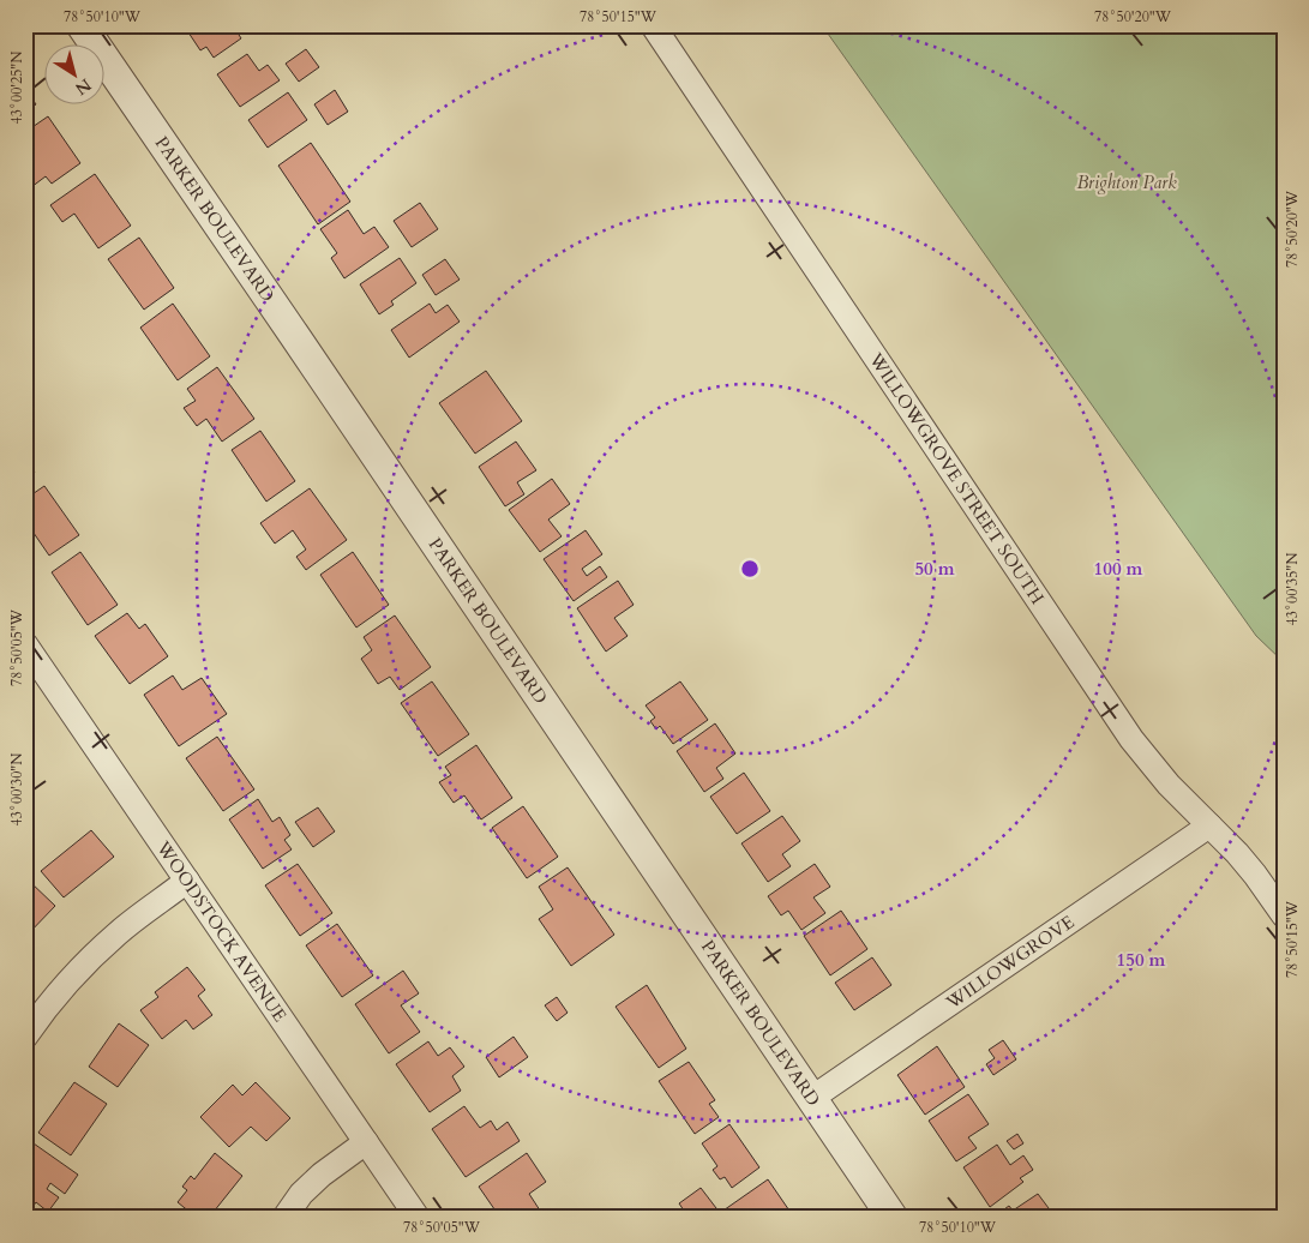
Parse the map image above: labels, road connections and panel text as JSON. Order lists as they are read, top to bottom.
{
  "streets": {
    "street": [
      "PARKER BOULEVARD",
      "WILLOWGROVE STREET SOUTH",
      "WOODSTOCK AVENUE",
      "WILLOWGROVE"
    ]
  },
  "crossings": [
    ["PARKER BOULEVARD", "WILLOWGROVE"],
    ["WILLOWGROVE STREET SOUTH", "WILLOWGROVE"]
  ],
  "parks": ["Brighton Park"],
  "north": "bottom right",
  "coordinates": [
    "78°50'10\"W",
    "78°50'15\"W",
    "78°50'20\"W",
    "43°00'25\"N",
    "43°00'35\"N",
    "78°50'05\"W",
    "43°00'30\"N"
  ],
  "rings": ["50 m", "100 m", "150 m"]
}
